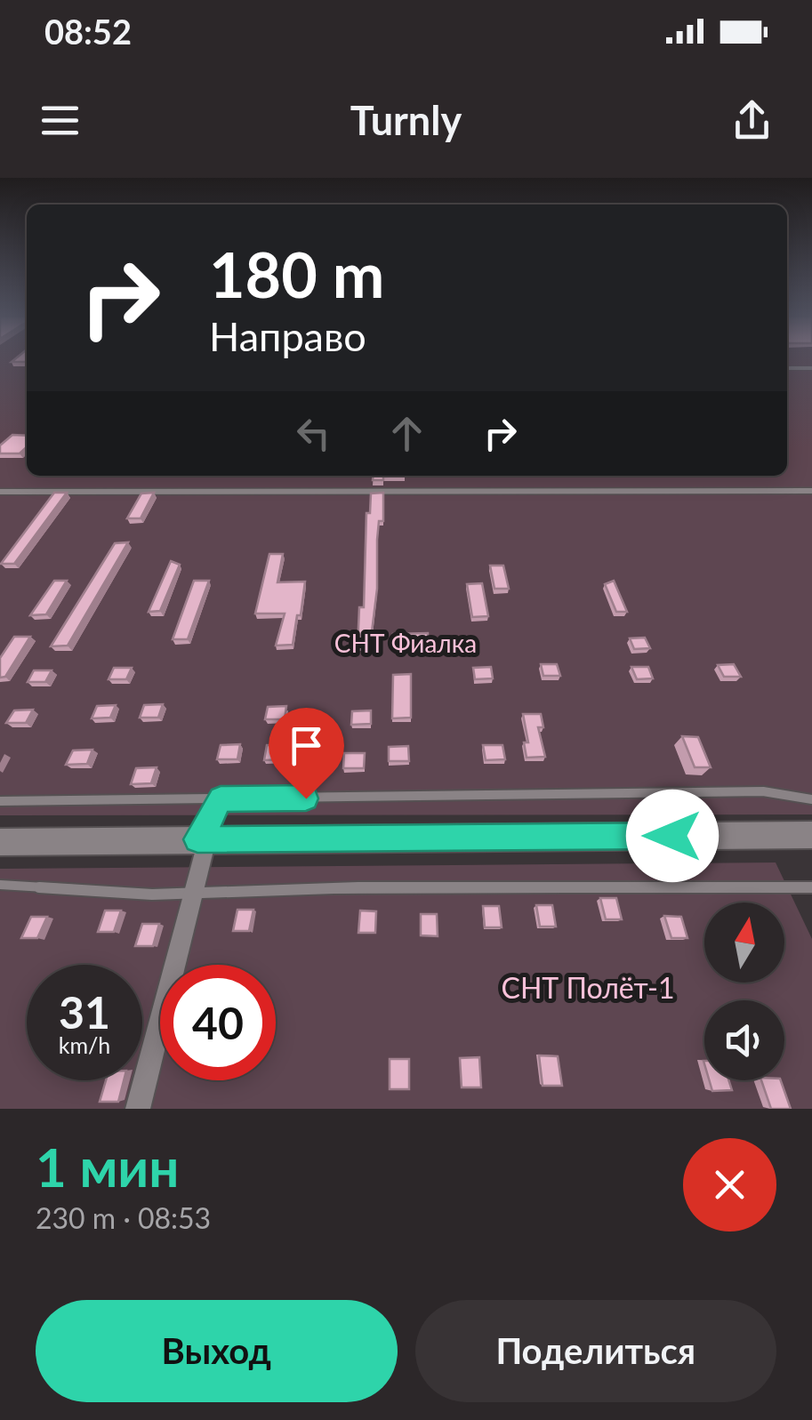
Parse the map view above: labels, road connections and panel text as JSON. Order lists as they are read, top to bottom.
{
  "parks": ["СНТ Фиалка", "СНТ Полёт-1"],
  "north": "top",
  "page": {
    "status": "08:52",
    "header": "Turnly",
    "turn": ["180 m", "Направо"],
    "speed": "31 km/h",
    "limit": "40",
    "heading": ["1 мин", "230 m · 08:53"],
    "buttons": ["Выход", "Поделиться"]
  }
}
